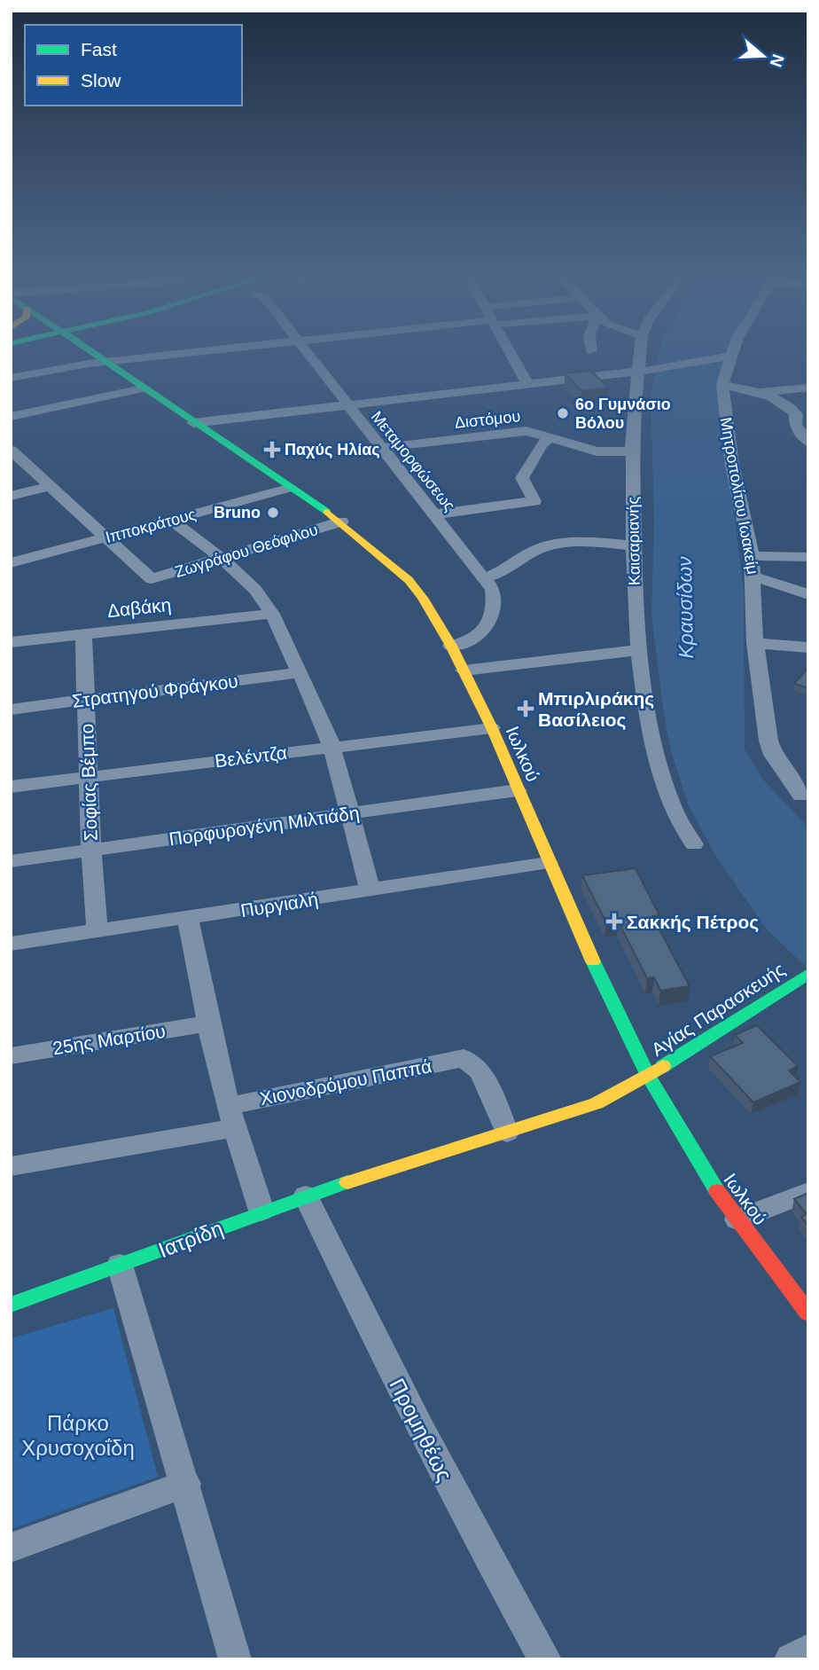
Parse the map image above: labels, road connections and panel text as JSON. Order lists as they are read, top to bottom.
{
  "streets": {
    "main road": ["Ιωλκού", "Αγίας Παρασκευής", "Ιατρίδη"],
    "street": [
      "Διστόμου",
      "Μεταμορφώσεως",
      "Μητροπολίτου Ιωακείμ",
      "Ιπποκράτους",
      "Καισαριανής",
      "Ζωγράφου Θεόφιλου",
      "Δαβάκη",
      "Στρατηγού Φράγκου",
      "Βελέντζα",
      "Σοφίας Βέμπο",
      "Πορφυρογένη Μιλτιάδη",
      "Πυργιαλή",
      "25ης Μαρτίου",
      "Χιονοδρόμου Παππά",
      "Προμηθέως"
    ]
  },
  "crossings": [
    ["Διστόμου", "Μεταμορφώσεως"],
    ["Διστόμου", "Καισαριανής"],
    ["Μεταμορφώσεως", "Ιωλκού"],
    ["Ιπποκράτους", "Ζωγράφου Θεόφιλου"],
    ["Ιπποκράτους", "Ιωλκού"],
    ["Ζωγράφου Θεόφιλου", "Ιωλκού"],
    ["Δαβάκη", "Σοφίας Βέμπο"],
    ["Στρατηγού Φράγκου", "Σοφίας Βέμπο"],
    ["Ιωλκού", "Βελέντζα"],
    ["Ιωλκού", "Πορφυρογένη Μιλτιάδη"],
    ["Ιωλκού", "Πυργιαλή"],
    ["Ιωλκού", "Αγίας Παρασκευής"],
    ["Ιωλκού", "Ιατρίδη"],
    ["Βελέντζα", "Σοφίας Βέμπο"],
    ["Σοφίας Βέμπο", "Πορφυρογένη Μιλτιάδη"],
    ["Σοφίας Βέμπο", "Πυργιαλή"],
    ["Αγίας Παρασκευής", "Ιατρίδη"],
    ["Χιονοδρόμου Παππά", "Ιατρίδη"],
    ["Ιατρίδη", "Προμηθέως"]
  ],
  "water": ["Κραυσίδων"],
  "parks": ["Πάρκο Χρυσοχοΐδη"],
  "places": {
    "other": ["6ο Γυμνάσιο Βόλου", "Bruno"],
    "health": ["Παχύς Ηλίας", "Μπιρλιράκης Βασίλειος", "Σακκής Πέτρος"]
  },
  "legend": ["Fast", "Slow"],
  "north": "right"
}
